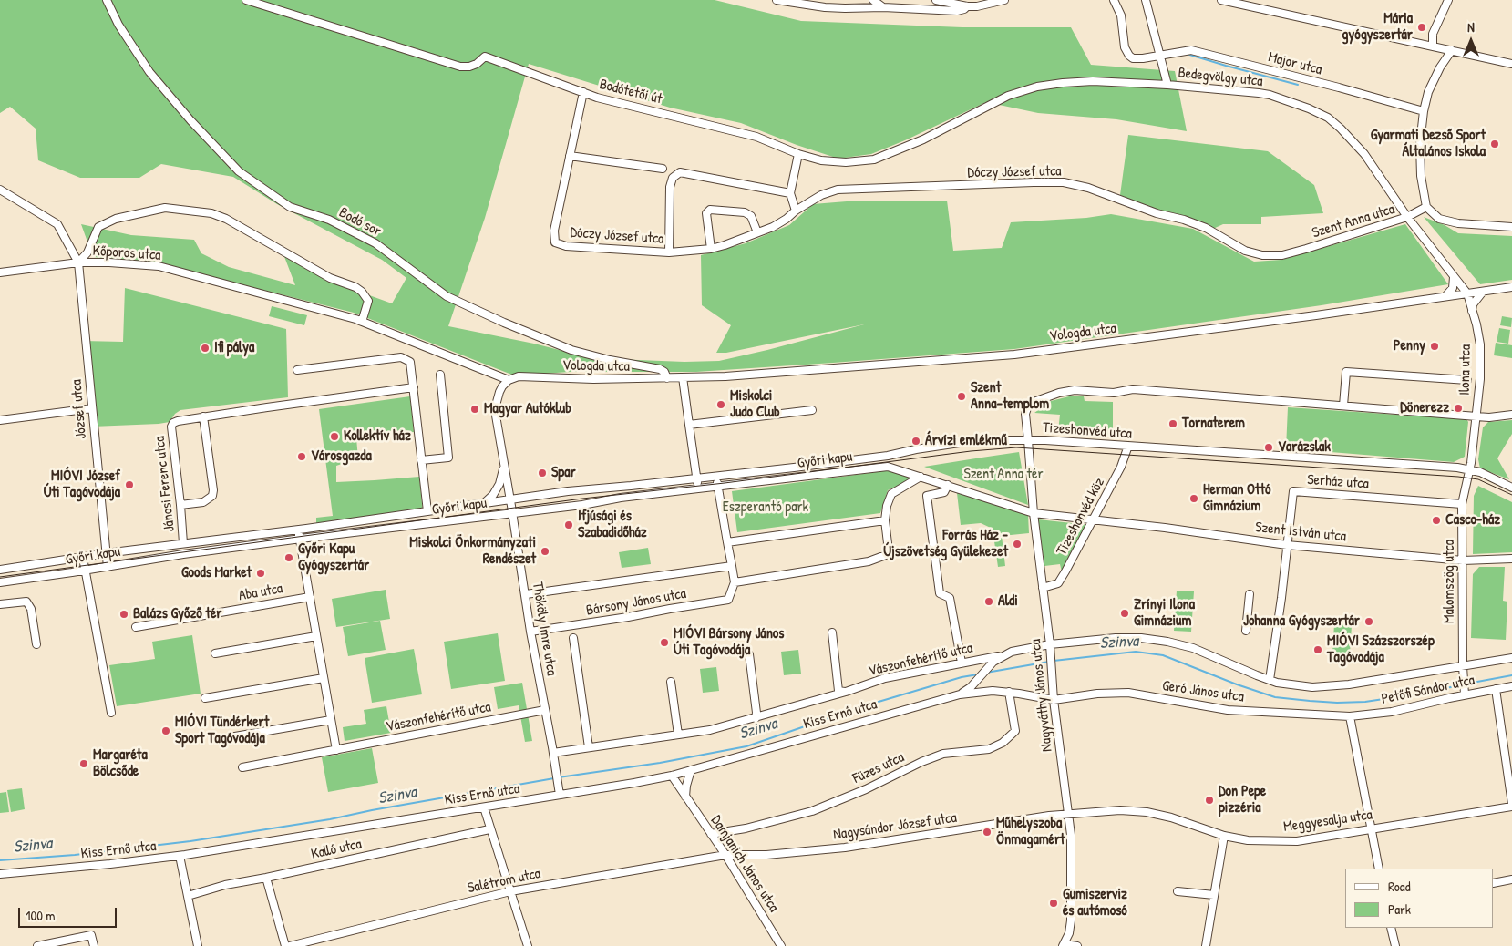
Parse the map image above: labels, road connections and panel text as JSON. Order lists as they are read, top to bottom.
{
  "streets": {
    "street": [
      "Major utca",
      "Bedegvölgy utca",
      "Bodótetői út",
      "Dóczy József utca",
      "Szent Anna utca",
      "Bodó sor",
      "Kőporos utca",
      "Vologda utca",
      "Ilona utca",
      "József utca",
      "Tizeshonvéd utca",
      "Győri kapu",
      "Serház utca",
      "Jánosi Ferenc utca",
      "Tizeshonvéd köz",
      "Szent István utca",
      "Malomszög utca",
      "Aba utca",
      "Bársony János utca",
      "Thököly Imre utca",
      "Vászonfehérítő utca",
      "Petőfi Sándor utca",
      "Geró János utca",
      "Nagyváthy János utca",
      "Kiss Ernő utca",
      "Füzes utca",
      "Meggyesalja utca",
      "Nagysándor József utca",
      "Kalló utca",
      "Damjanich János utca",
      "Salétrom utca"
    ]
  },
  "crossings": [
    ["Bedegvölgy utca", "Bodótetői út"],
    ["Bedegvölgy utca", "Szent Anna utca"],
    ["Bedegvölgy utca", "Ilona utca"],
    ["Bodótetői út", "Dóczy József utca"],
    ["Dóczy József utca", "Szent Anna utca"],
    ["Szent Anna utca", "Ilona utca"],
    ["Bodó sor", "Vologda utca"],
    ["Kőporos utca", "Vologda utca"],
    ["Kőporos utca", "József utca"],
    ["Kőporos utca", "Thököly Imre utca"],
    ["Vologda utca", "Ilona utca"],
    ["Vologda utca", "Thököly Imre utca"],
    ["Ilona utca", "Tizeshonvéd utca"],
    ["Ilona utca", "Malomszög utca"],
    ["József utca", "Győri kapu"],
    ["Tizeshonvéd utca", "Győri kapu"],
    ["Tizeshonvéd utca", "Tizeshonvéd köz"],
    ["Tizeshonvéd utca", "Malomszög utca"],
    ["Tizeshonvéd utca", "Nagyváthy János utca"],
    ["Győri kapu", "Jánosi Ferenc utca"],
    ["Győri kapu", "Thököly Imre utca"],
    ["Győri kapu", "Nagyváthy János utca"],
    ["Serház utca", "Szent István utca"],
    ["Serház utca", "Malomszög utca"],
    ["Serház utca", "Petőfi Sándor utca"],
    ["Tizeshonvéd köz", "Szent István utca"],
    ["Tizeshonvéd köz", "Nagyváthy János utca"],
    ["Szent István utca", "Malomszög utca"],
    ["Szent István utca", "Nagyváthy János utca"],
    ["Malomszög utca", "Petőfi Sándor utca"],
    ["Bársony János utca", "Thököly Imre utca"],
    ["Thököly Imre utca", "Vászonfehérítő utca"],
    ["Thököly Imre utca", "Kiss Ernő utca"],
    ["Vászonfehérítő utca", "Petőfi Sándor utca"],
    ["Vászonfehérítő utca", "Kiss Ernő utca"],
    ["Petőfi Sándor utca", "Geró János utca"],
    ["Petőfi Sándor utca", "Nagyváthy János utca"],
    ["Petőfi Sándor utca", "Kiss Ernő utca"],
    ["Geró János utca", "Nagyváthy János utca"],
    ["Geró János utca", "Kiss Ernő utca"],
    ["Nagyváthy János utca", "Kiss Ernő utca"],
    ["Nagyváthy János utca", "Meggyesalja utca"],
    ["Nagyváthy János utca", "Nagysándor József utca"],
    ["Kiss Ernő utca", "Füzes utca"],
    ["Kiss Ernő utca", "Damjanich János utca"],
    ["Füzes utca", "Damjanich János utca"],
    ["Meggyesalja utca", "Nagysándor József utca"],
    ["Nagysándor József utca", "Damjanich János utca"],
    ["Nagysándor József utca", "Salétrom utca"],
    ["Damjanich János utca", "Salétrom utca"]
  ],
  "water": ["Szinva"],
  "parks": ["Szent Anna tér", "Eszperantó park"],
  "places": [
    "Mária gyógyszertár",
    "Gyarmati Dezső Sport Általános Iskola",
    "Penny",
    "Ifi pálya",
    "Szent Anna-templom",
    "Miskolci Judo Club",
    "Dönerezz",
    "Magyar Autóklub",
    "Tornaterem",
    "Kollektív ház",
    "Árvízi emlékmű",
    "Varázslak",
    "Városgazda",
    "Spar",
    "MIÓVI József Úti Tagóvodája",
    "Herman Ottó Gimnázium",
    "Casco-ház",
    "Ifjúsági és Szabadidőház",
    "Forrás Ház - Újszövetség Gyülekezet",
    "Miskolci Önkormányzati Rendészet",
    "Győri Kapu Gyógyszertár",
    "Goods Market",
    "Aldi",
    "Zrínyi Ilona Gimnázium",
    "Balázs Győző tér",
    "Johanna Gyógyszertár",
    "MIÓVI Bársony János Úti Tagóvodája",
    "MIÓVI Százszorszép Tagóvodája",
    "MIÓVI Tündérkert Sport Tagóvodája",
    "Margaréta Bölcsőde",
    "Don Pepe pizzéria",
    "Műhelyszoba Önmagamért",
    "Gumiszerviz és autómosó"
  ],
  "legend": ["Road", "Park"],
  "scale_bar": "100 m",
  "north": "top"
}
